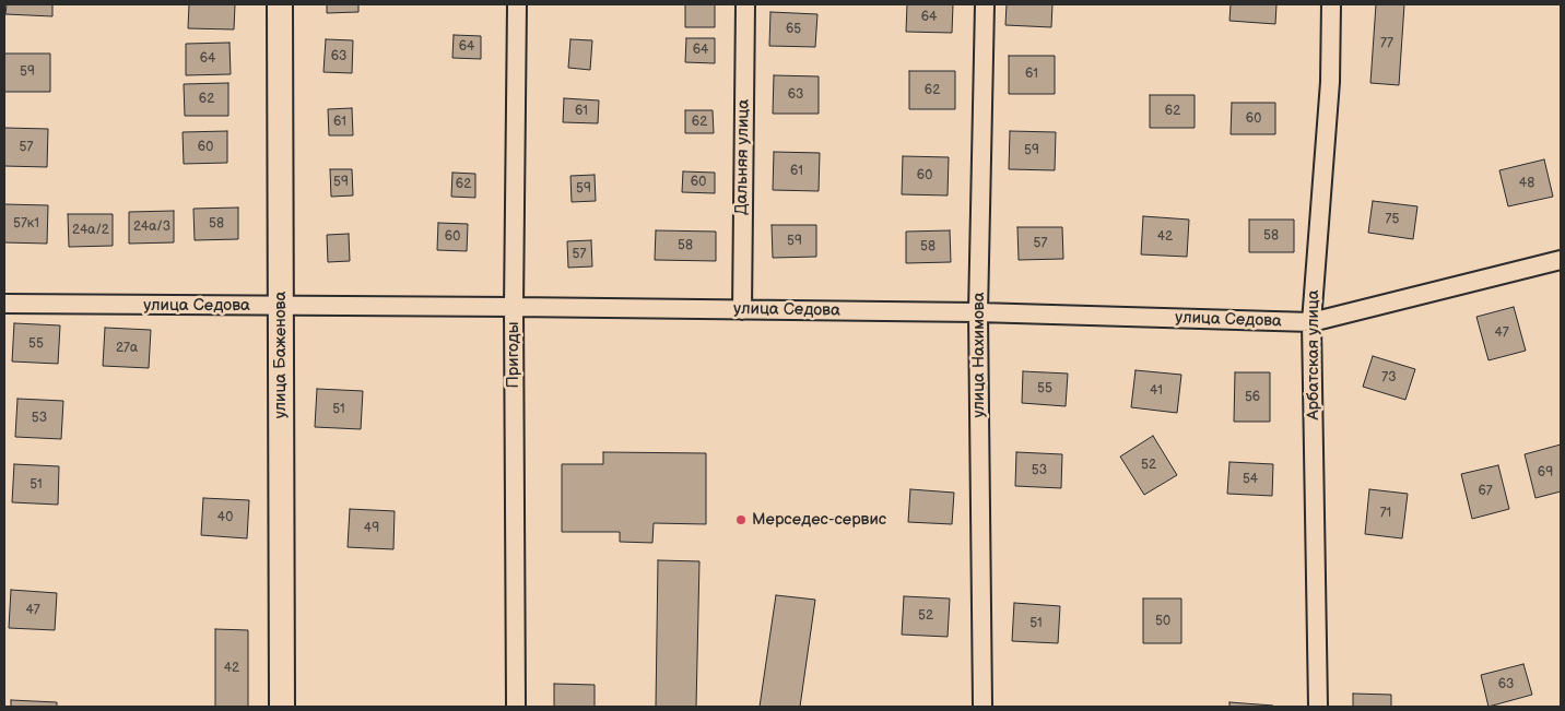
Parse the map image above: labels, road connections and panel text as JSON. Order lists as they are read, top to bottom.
{
  "streets": {
    "street": [
      "Дальняя улица",
      "улица Седова",
      "улица Баженова",
      "Пригоды",
      "улица Нахимова",
      "Арбатская улица"
    ]
  },
  "crossings": [
    ["Дальняя улица", "улица Седова"],
    ["улица Седова", "улица Баженова"],
    ["улица Седова", "Пригоды"],
    ["улица Седова", "улица Нахимова"],
    ["улица Седова", "Арбатская улица"]
  ],
  "places": ["Мерседес-сервис"],
  "house_numbers": [
    "64",
    "65",
    "77",
    "64",
    "64",
    "63",
    "64",
    "59",
    "61",
    "62",
    "63",
    "62",
    "61",
    "62",
    "60",
    "61",
    "62",
    "57",
    "60",
    "59",
    "61",
    "60",
    "59",
    "60",
    "48",
    "62",
    "59",
    "75",
    "57к1",
    "58",
    "24а/3",
    "24а/2",
    "58",
    "60",
    "42",
    "59",
    "57",
    "58",
    "58",
    "57",
    "47",
    "55",
    "27а",
    "73",
    "55",
    "41",
    "56",
    "51",
    "53",
    "52",
    "53",
    "69",
    "54",
    "51",
    "67",
    "71",
    "40",
    "49",
    "47",
    "52",
    "50",
    "51",
    "42",
    "63"
  ]
}
